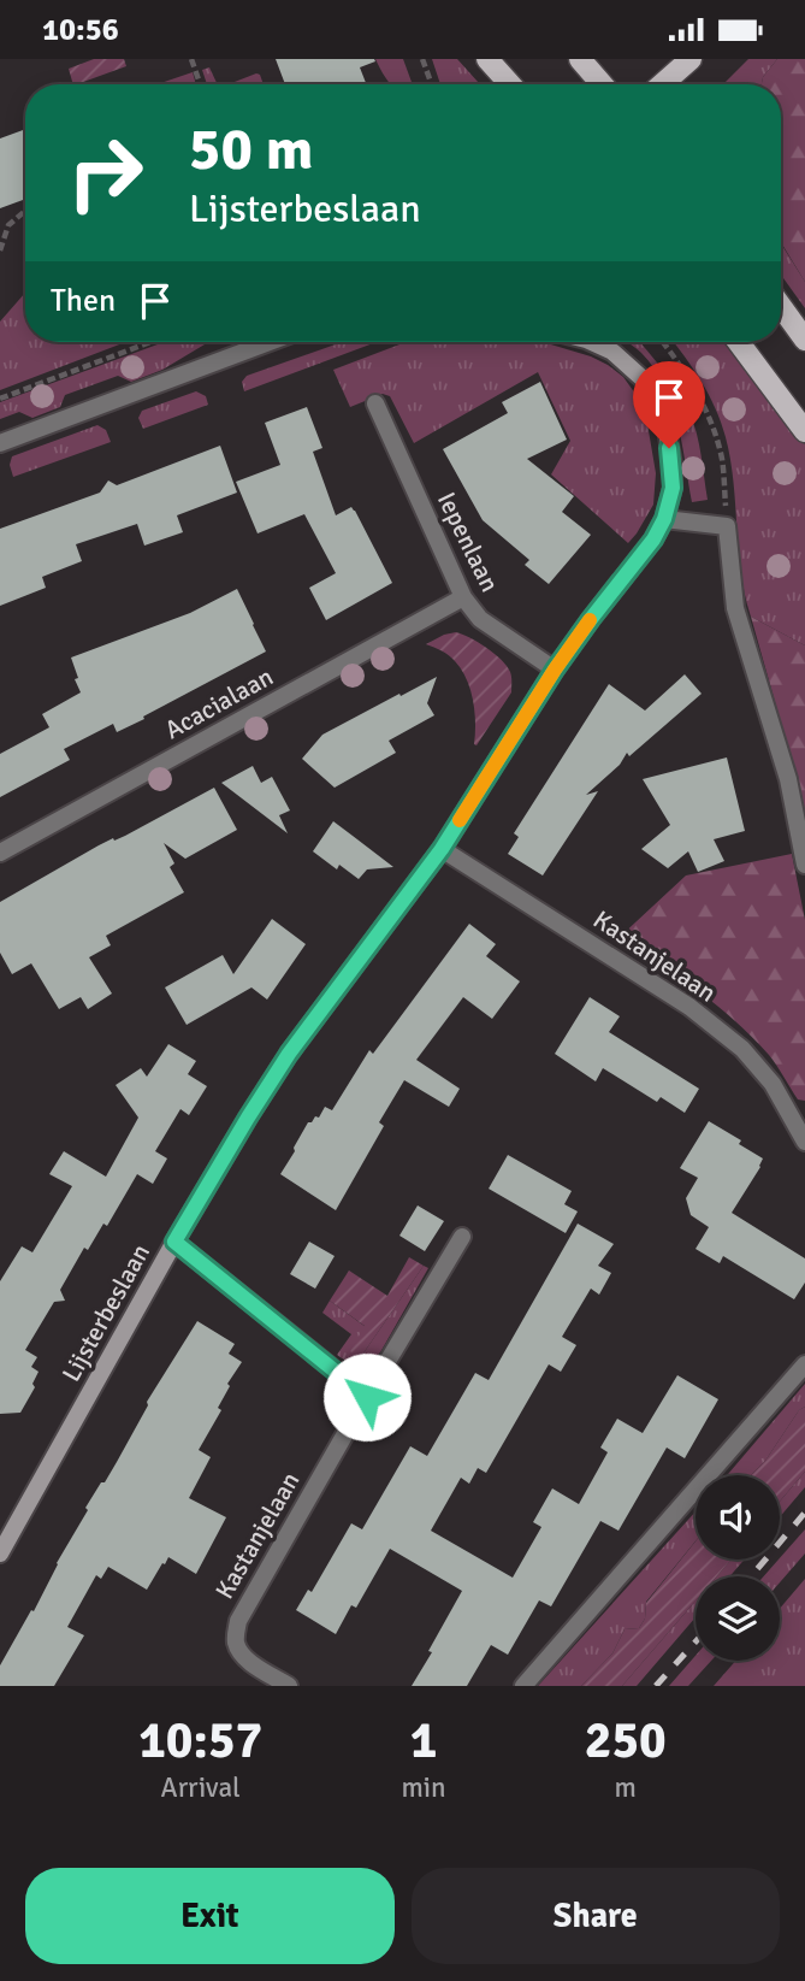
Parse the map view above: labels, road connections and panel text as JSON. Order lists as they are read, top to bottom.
{
  "streets": {
    "street": [
      "Iepenlaan",
      "Acacialaan",
      "Kastanjelaan",
      "Lijsterbeslaan"
    ]
  },
  "crossings": [
    ["Iepenlaan", "Acacialaan"],
    ["Iepenlaan", "Lijsterbeslaan"],
    ["Kastanjelaan", "Lijsterbeslaan"]
  ],
  "page": {
    "status": "10:56",
    "turn": ["50 m", "Lijsterbeslaan"],
    "then": "Then",
    "eta": [
      "10:57",
      "Arrival",
      "1",
      "min",
      "250",
      "m"
    ],
    "buttons": ["Exit", "Share"]
  }
}
